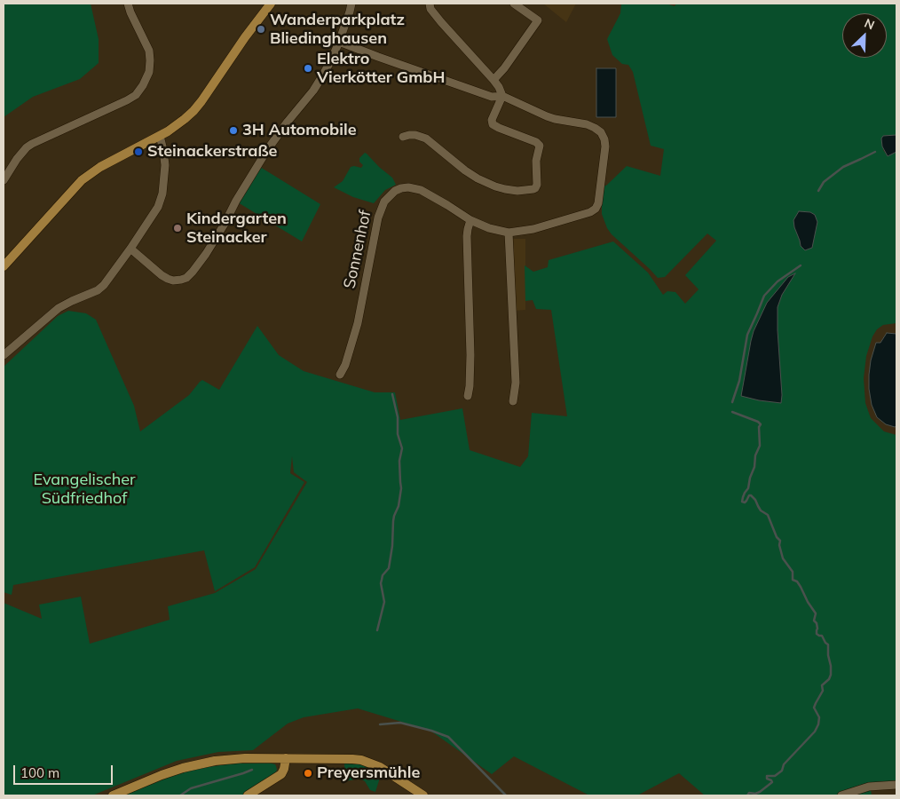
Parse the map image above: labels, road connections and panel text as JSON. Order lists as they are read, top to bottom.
{
  "streets": {
    "street": ["Sonnenhof"]
  },
  "parks": ["Evangelischer Südfriedhof"],
  "places": [
    "Wanderparkplatz Bliedinghausen",
    "Elektro Vierkötter GmbH",
    "3H Automobile",
    "Steinackerstraße",
    "Kindergarten Steinacker",
    "Preyersmühle"
  ],
  "scale_bar": "100 m",
  "north": "top right"
}
